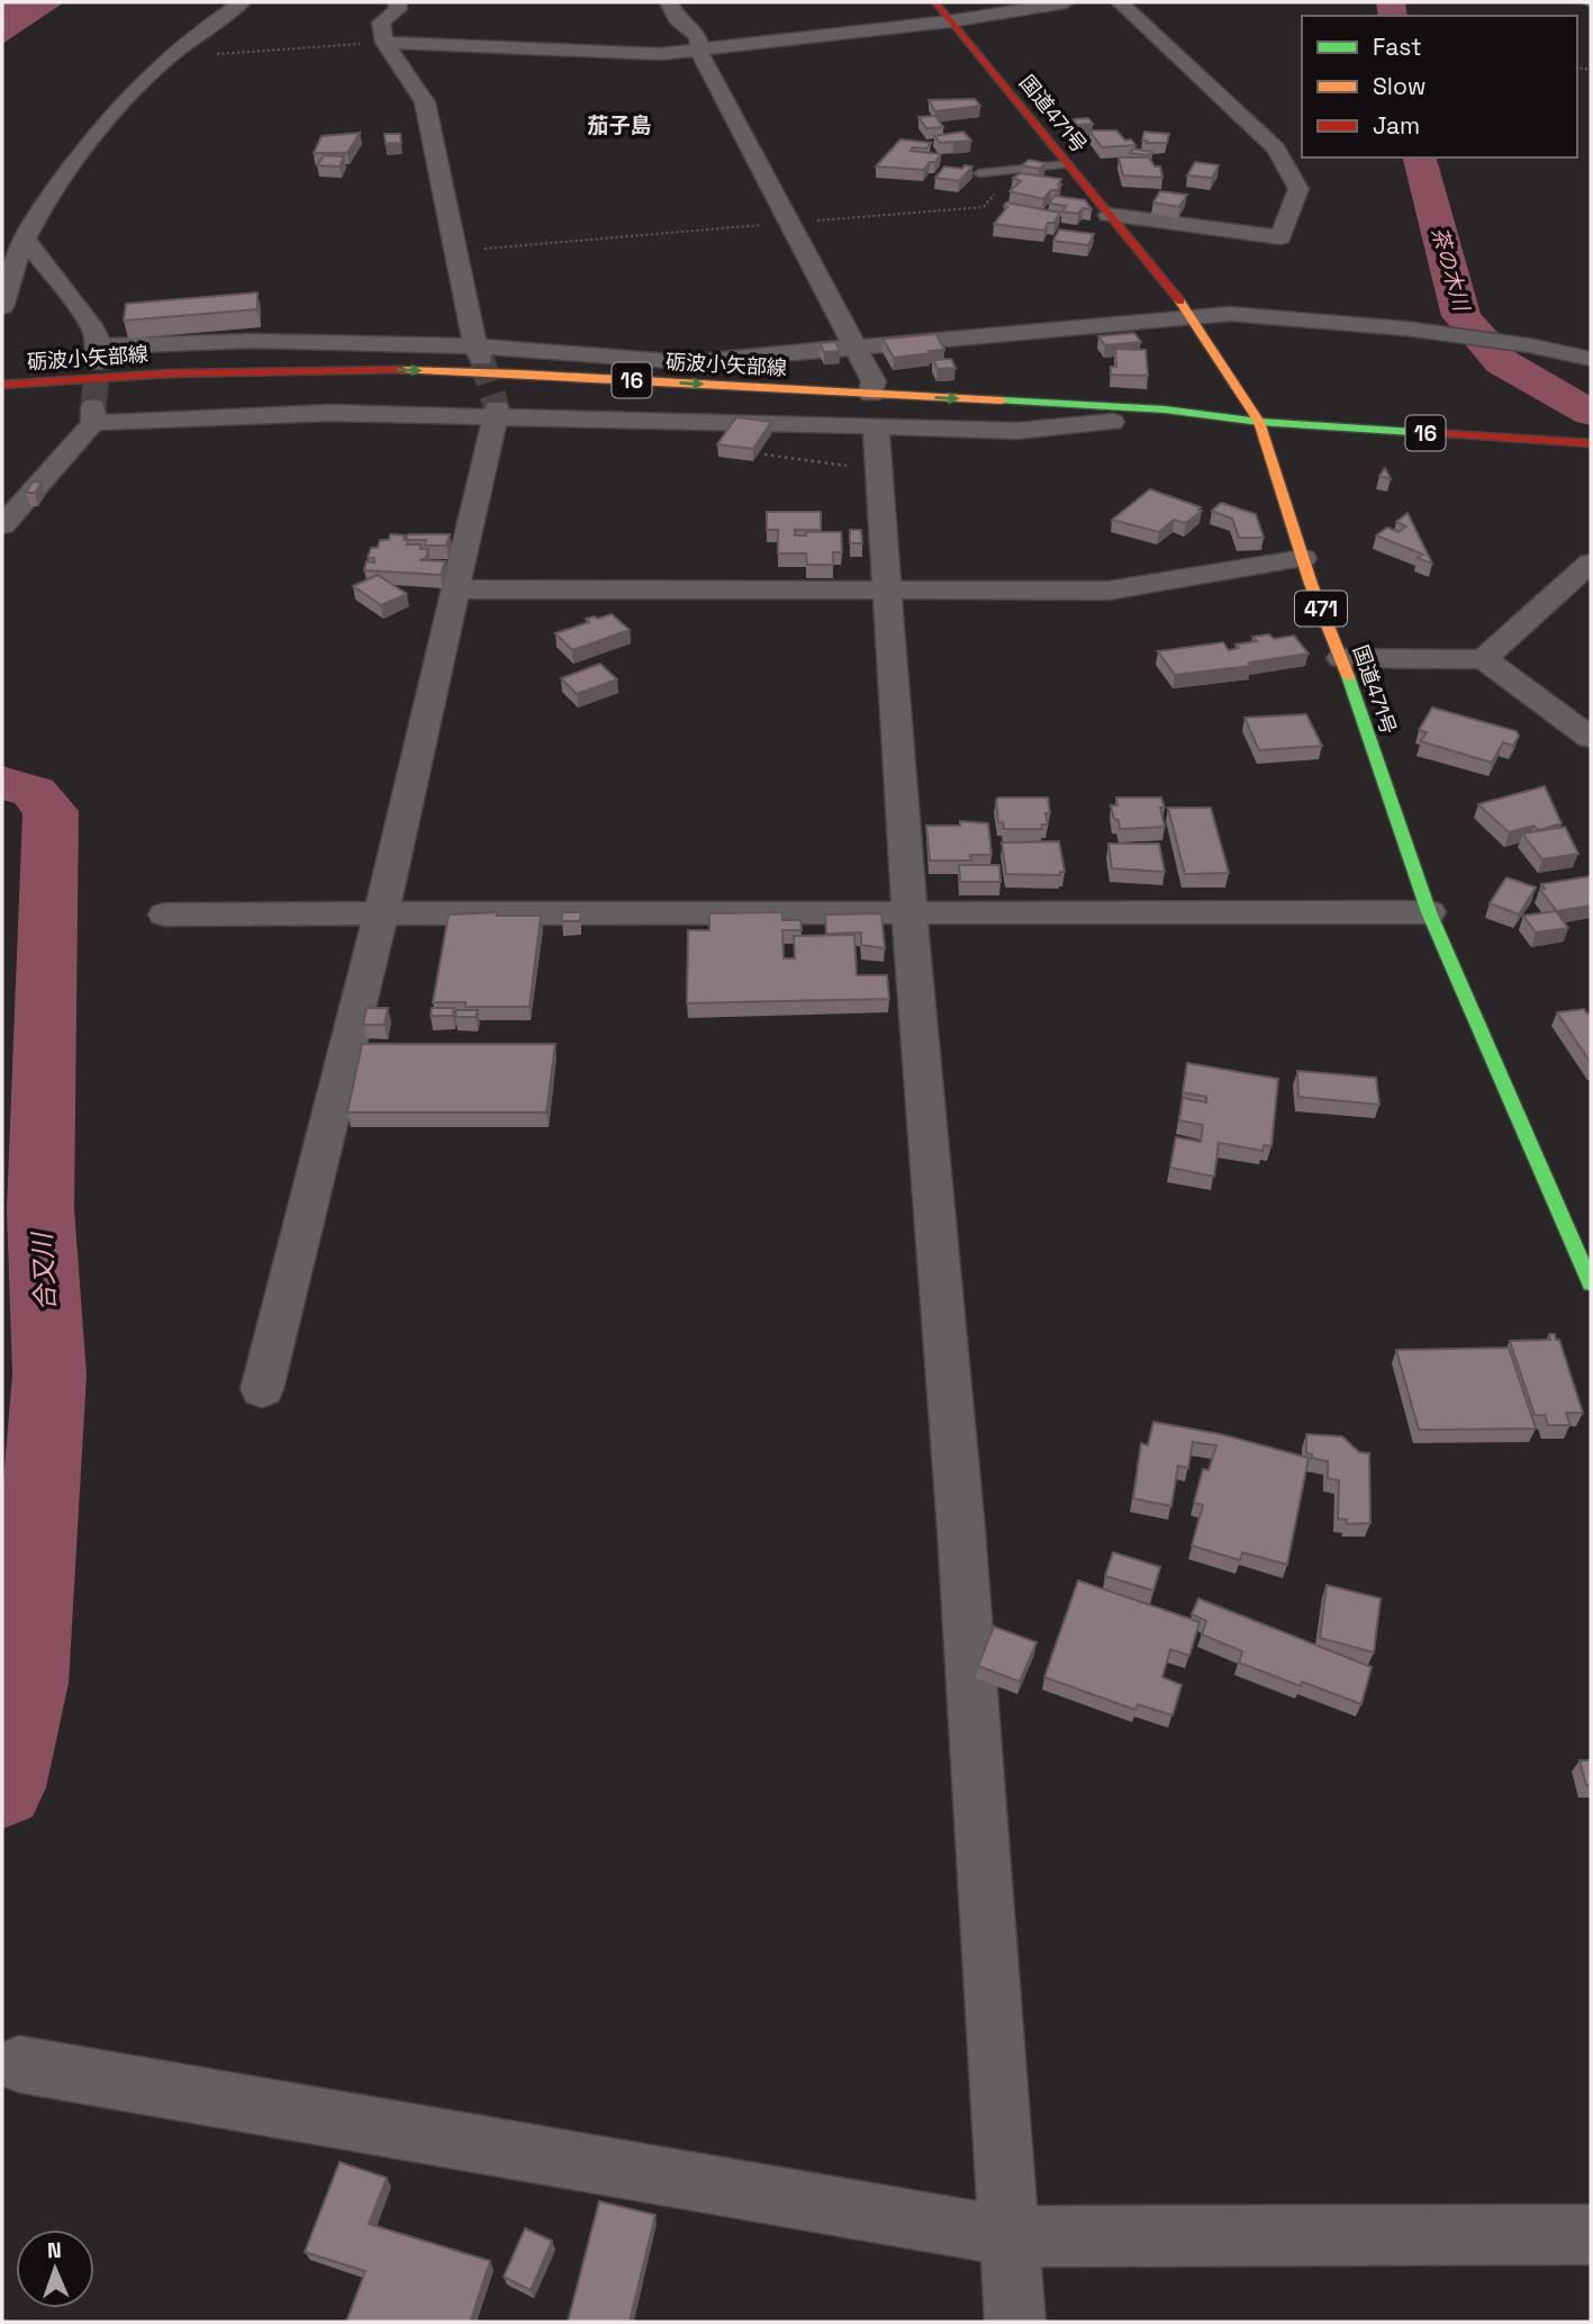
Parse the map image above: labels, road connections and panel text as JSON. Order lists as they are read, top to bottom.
{
  "streets": {
    "main road": [
      "国道471号",
      "砺波小矢部線",
      "16",
      "471"
    ]
  },
  "crossings": [
    ["国道471号", "砺波小矢部線"]
  ],
  "districts": ["茄子島"],
  "water": ["茶の木川", "合又川"],
  "legend": ["Fast", "Slow", "Jam"],
  "north": "top"
}
